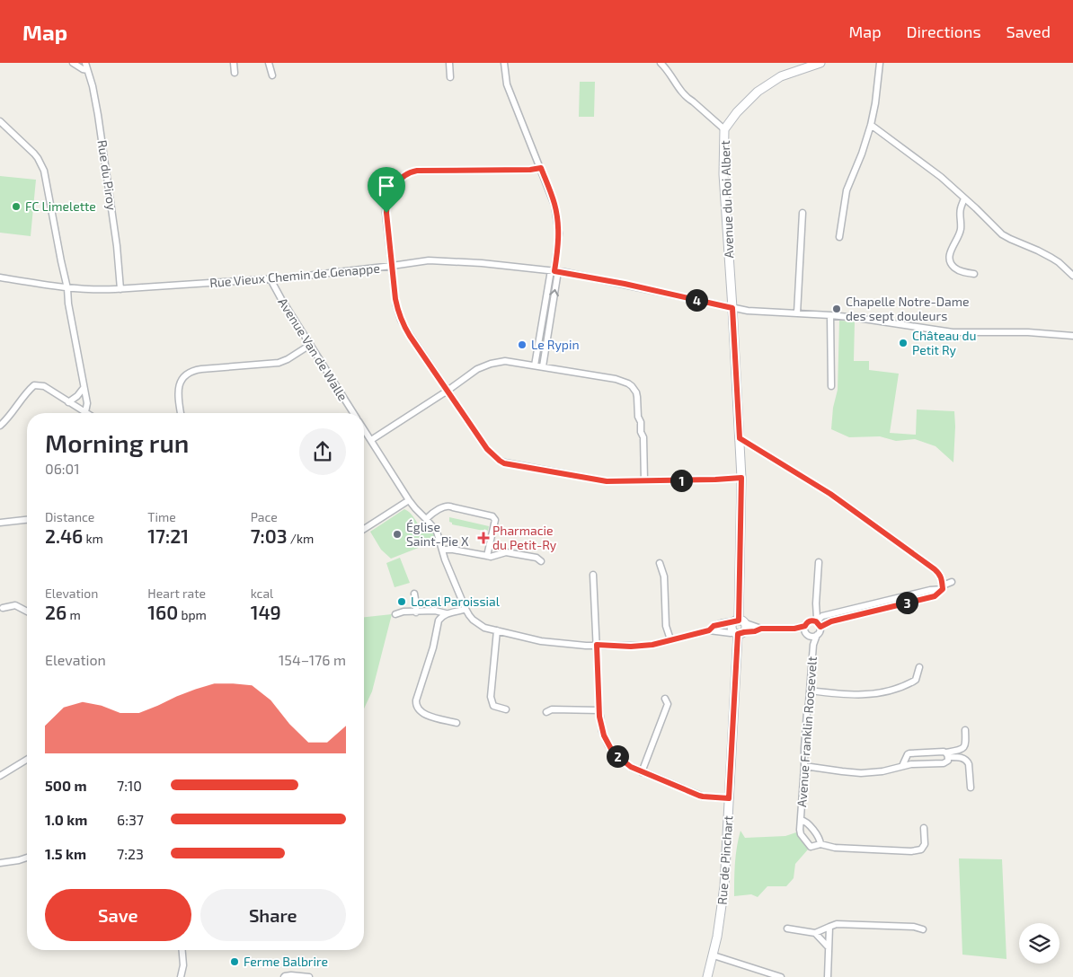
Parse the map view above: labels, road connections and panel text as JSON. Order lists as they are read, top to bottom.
{
  "streets": {
    "main road": ["Avenue du Roi Albert", "Rue de Pinchart"],
    "street": [
      "Rue du Piroy",
      "Rue Vieux Chemin de Genappe",
      "Avenue Van de Walle",
      "Avenue Franklin Roosevelt"
    ]
  },
  "crossings": [
    ["Rue du Piroy", "Rue Vieux Chemin de Genappe"],
    ["Avenue du Roi Albert", "Rue Vieux Chemin de Genappe"],
    ["Rue Vieux Chemin de Genappe", "Avenue Van de Walle"],
    ["Avenue Van de Walle", "Rue de Pinchart"]
  ],
  "places": {
    "other": [
      "FC Limelette",
      "Chapelle Notre-Dame des sept douleurs",
      "Château du Petit Ry",
      "Le Rypin",
      "Église Saint-Pie X",
      "Local Paroissial",
      "Ferme Balbrire"
    ],
    "health": ["Pharmacie du Petit-Ry"]
  },
  "page": {
    "header": "Map",
    "nav": ["Map", "Directions", "Saved"],
    "pins": [
      "4",
      "1",
      "3",
      "2"
    ],
    "heading": ["Morning run", "06:01"],
    "stats": [
      ["Distance", "2.46 km"],
      ["Time", "17:21"],
      ["Pace", "7:03 /km"],
      ["Elevation", "26 m"],
      ["Heart rate", "160 bpm"],
      ["kcal", "149"]
    ],
    "chart": ["Elevation", "154–176 m"],
    "list": [
      {
        "name": "500 m",
        "note": "7:10"
      },
      {
        "name": "1.0 km",
        "note": "6:37"
      },
      {
        "name": "1.5 km",
        "note": "7:23"
      }
    ],
    "buttons": ["Save", "Share"]
  }
}
